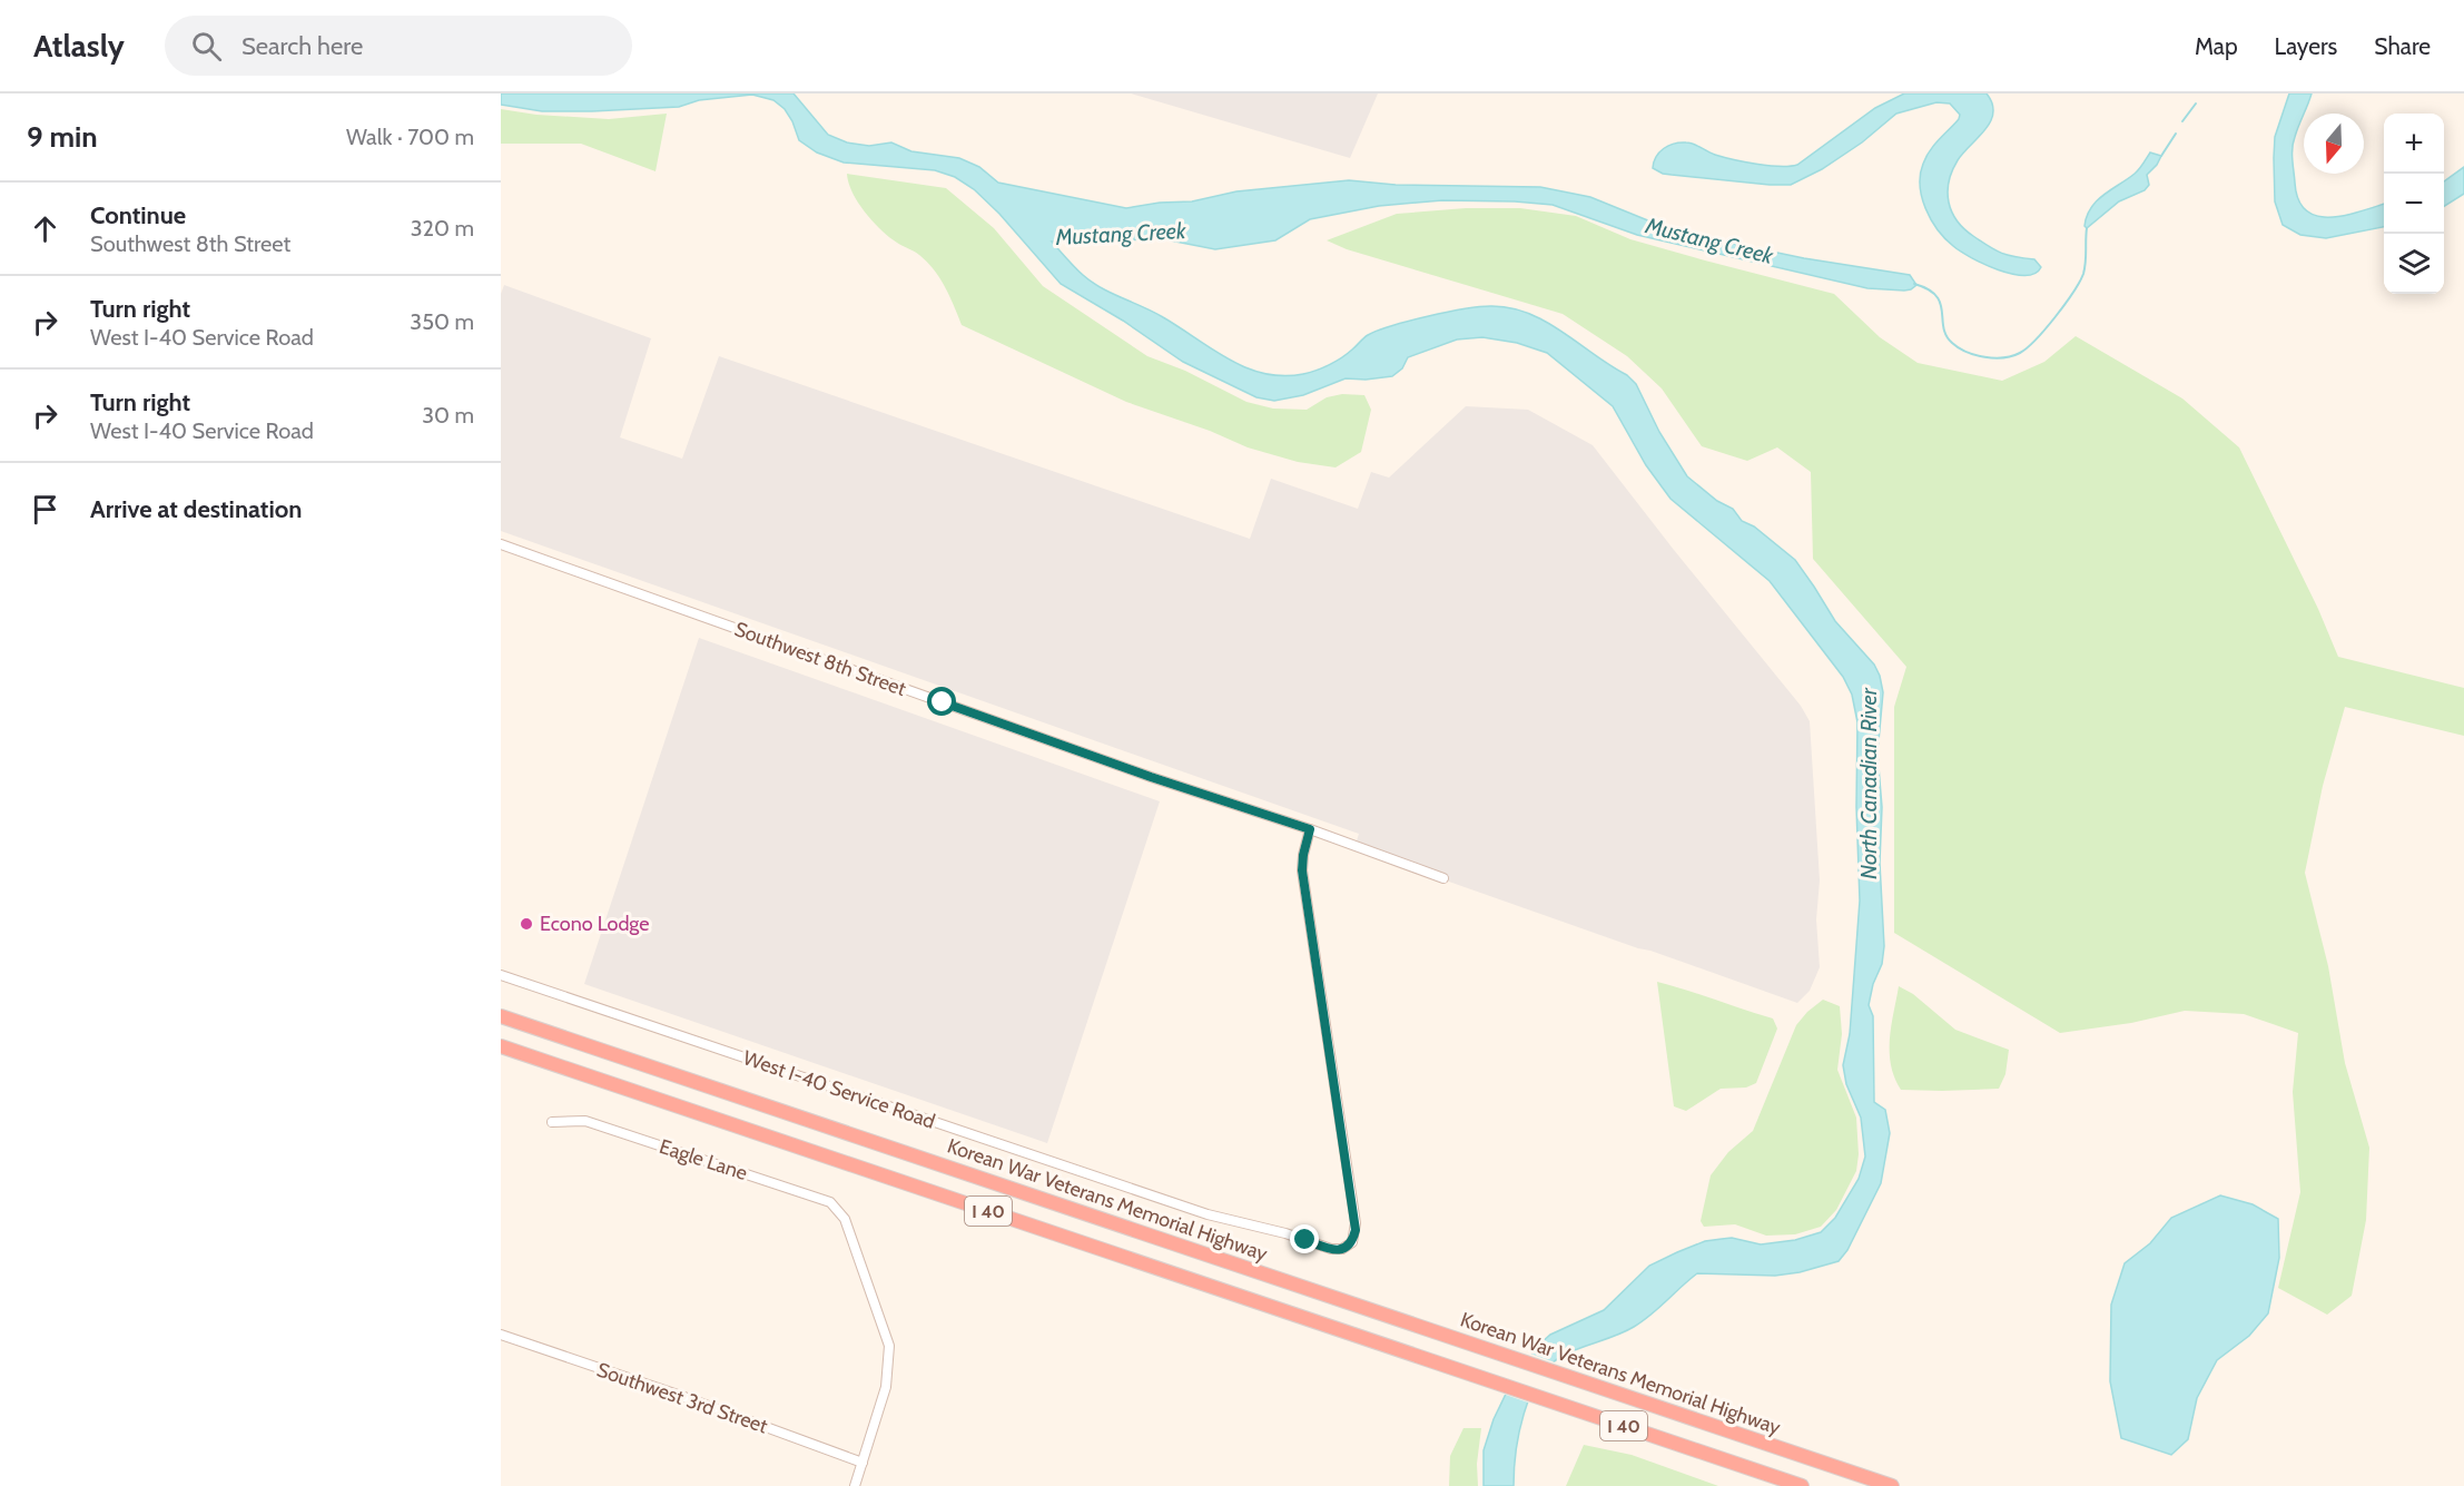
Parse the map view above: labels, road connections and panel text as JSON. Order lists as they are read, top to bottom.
{
  "streets": {
    "highway": ["Korean War Veterans Memorial Highway", "I 40"],
    "street": [
      "Southwest 8th Street",
      "West I-40 Service Road",
      "Eagle Lane",
      "Southwest 3rd Street"
    ]
  },
  "crossings": [
    ["Southwest 8th Street", "West I-40 Service Road"],
    ["Eagle Lane", "Southwest 3rd Street"]
  ],
  "water": ["Mustang Creek", "North Canadian River"],
  "places": ["Econo Lodge"],
  "north": "bottom",
  "page": {
    "header": "Atlasly",
    "search": "Search here",
    "nav": ["Map", "Layers", "Share"],
    "heading": ["9 min", "Walk · 700 m"],
    "map_buttons": ["+", "−"],
    "list": [
      ["Continue", "Southwest 8th Street", "320 m"],
      ["Turn right", "West I-40 Service Road", "350 m"],
      ["Turn right", "West I-40 Service Road", "30 m"],
      "Arrive at destination"
    ]
  }
}
